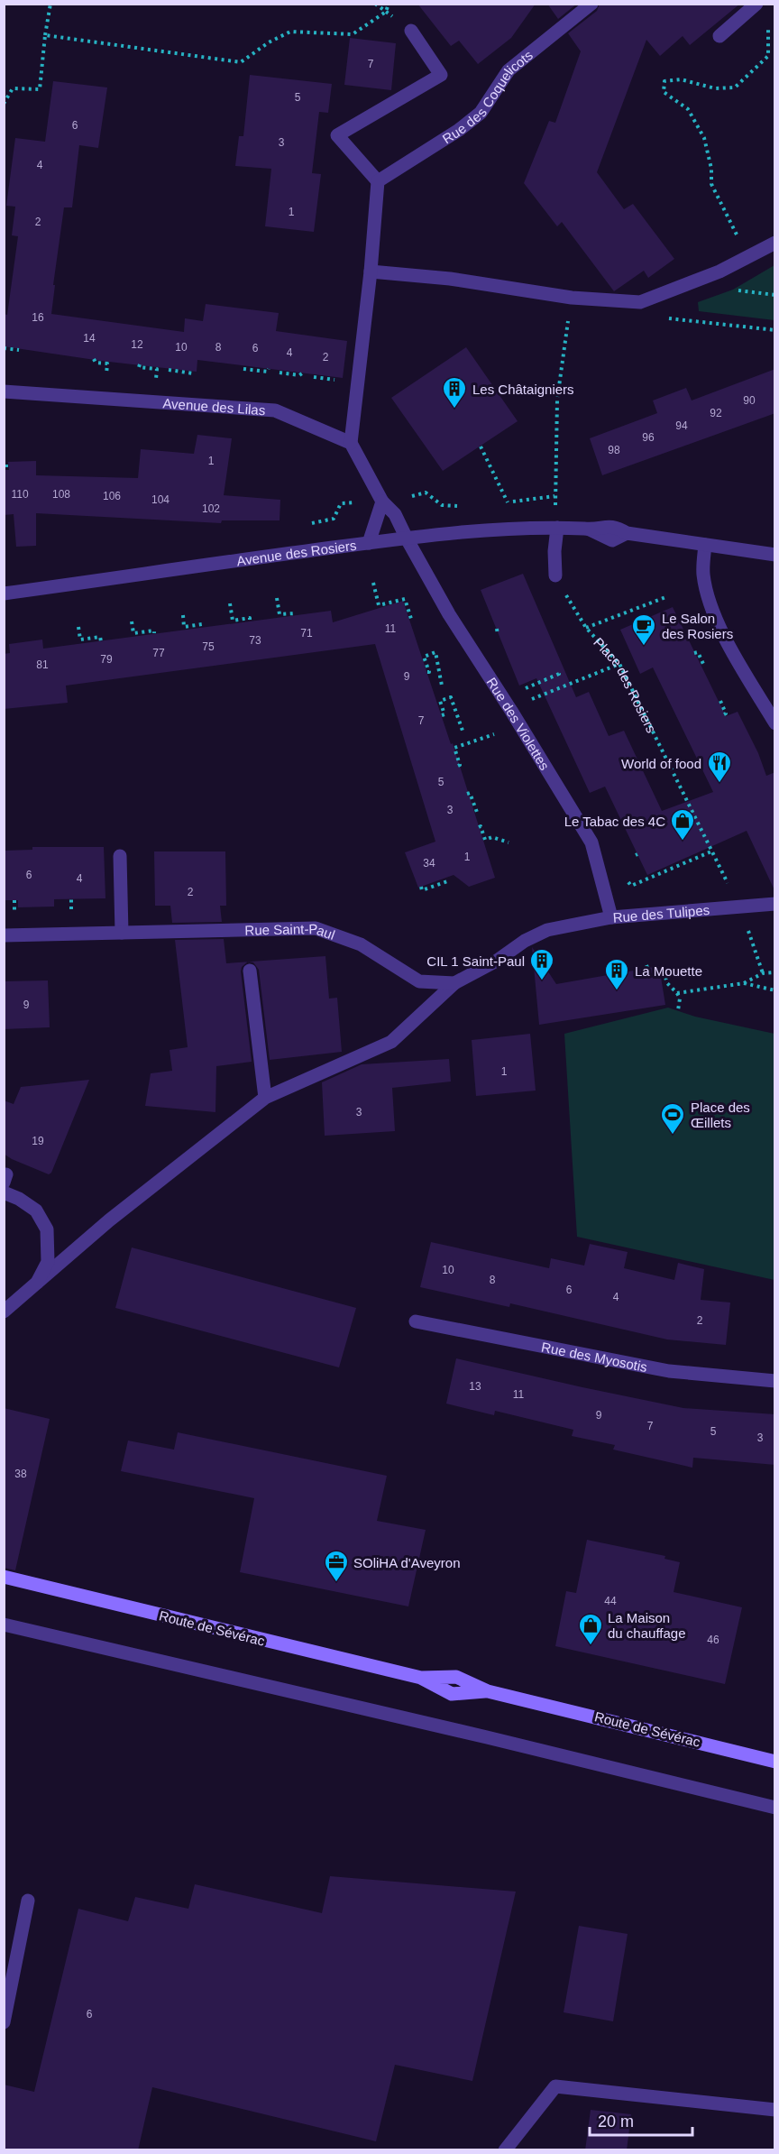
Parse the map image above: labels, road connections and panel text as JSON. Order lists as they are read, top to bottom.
{
  "streets": {
    "main road": ["Route de Sévérac"],
    "street": [
      "Rue des Coquelicots",
      "Avenue des Lilas",
      "Avenue des Rosiers",
      "Rue des Violettes",
      "Rue des Tulipes",
      "Rue Saint-Paul",
      "Rue des Myosotis"
    ],
    "path": ["Place des Rosiers"]
  },
  "crossings": [
    ["Avenue des Rosiers", "Rue des Violettes"],
    ["Place des Rosiers", "Rue des Tulipes"],
    ["Rue des Violettes", "Rue des Tulipes"],
    ["Rue des Tulipes", "Rue Saint-Paul"]
  ],
  "places": {
    "building": ["Les Châtaigniers", "CIL 1 Saint-Paul", "La Mouette"],
    "cafe": ["Le Salon des Rosiers"],
    "restaurant": ["World of food"],
    "shop": ["Le Tabac des 4C", "La Maison du chauffage"],
    "sports": ["Place des Œillets"],
    "office": ["SOliHA d'Aveyron"]
  },
  "house_numbers": [
    "7",
    "5",
    "6",
    "3",
    "4",
    "1",
    "2",
    "16",
    "14",
    "12",
    "10",
    "8",
    "6",
    "4",
    "2",
    "90",
    "92",
    "94",
    "96",
    "98",
    "1",
    "110",
    "108",
    "106",
    "104",
    "102",
    "11",
    "71",
    "73",
    "75",
    "77",
    "79",
    "81",
    "9",
    "7",
    "5",
    "3",
    "1",
    "34",
    "6",
    "4",
    "2",
    "9",
    "1",
    "3",
    "19",
    "10",
    "8",
    "6",
    "4",
    "2",
    "13",
    "11",
    "9",
    "7",
    "5",
    "3",
    "38",
    "44",
    "46",
    "6"
  ],
  "scale_bar": "20 m"
}
